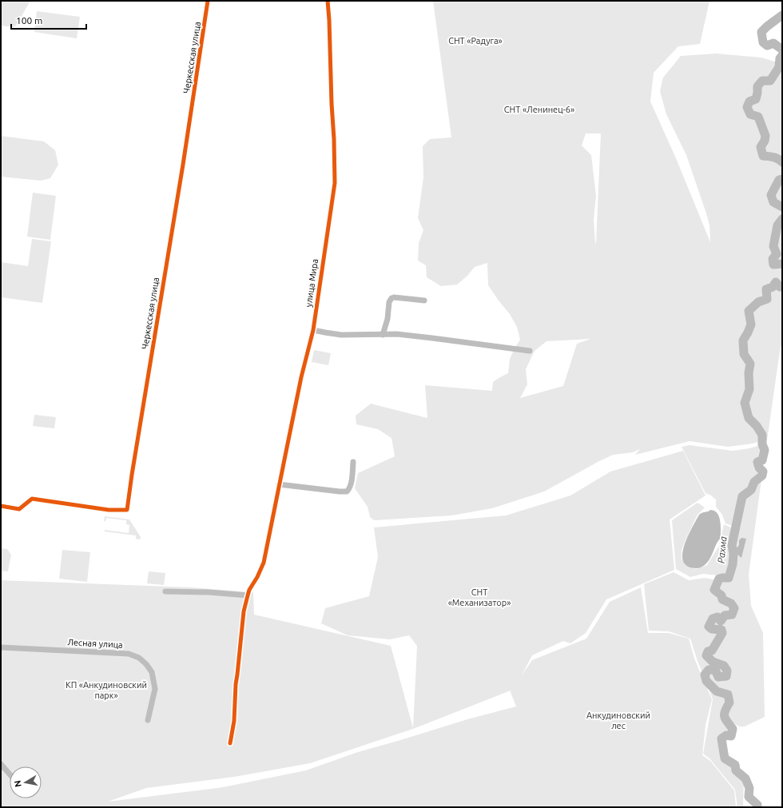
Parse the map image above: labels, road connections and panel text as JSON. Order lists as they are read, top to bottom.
{
  "streets": {
    "street": ["Черкесская улица", "улица Мира", "Лесная улица"]
  },
  "water": ["Рахма"],
  "parks": [
    "СНТ «Радуга»",
    "СНТ «Ленинец-6»",
    "СНТ «Механизатор»",
    "КП «Анкудиновский парк»",
    "Анкудиновский лес"
  ],
  "scale_bar": "100 m",
  "north": "left"
}
